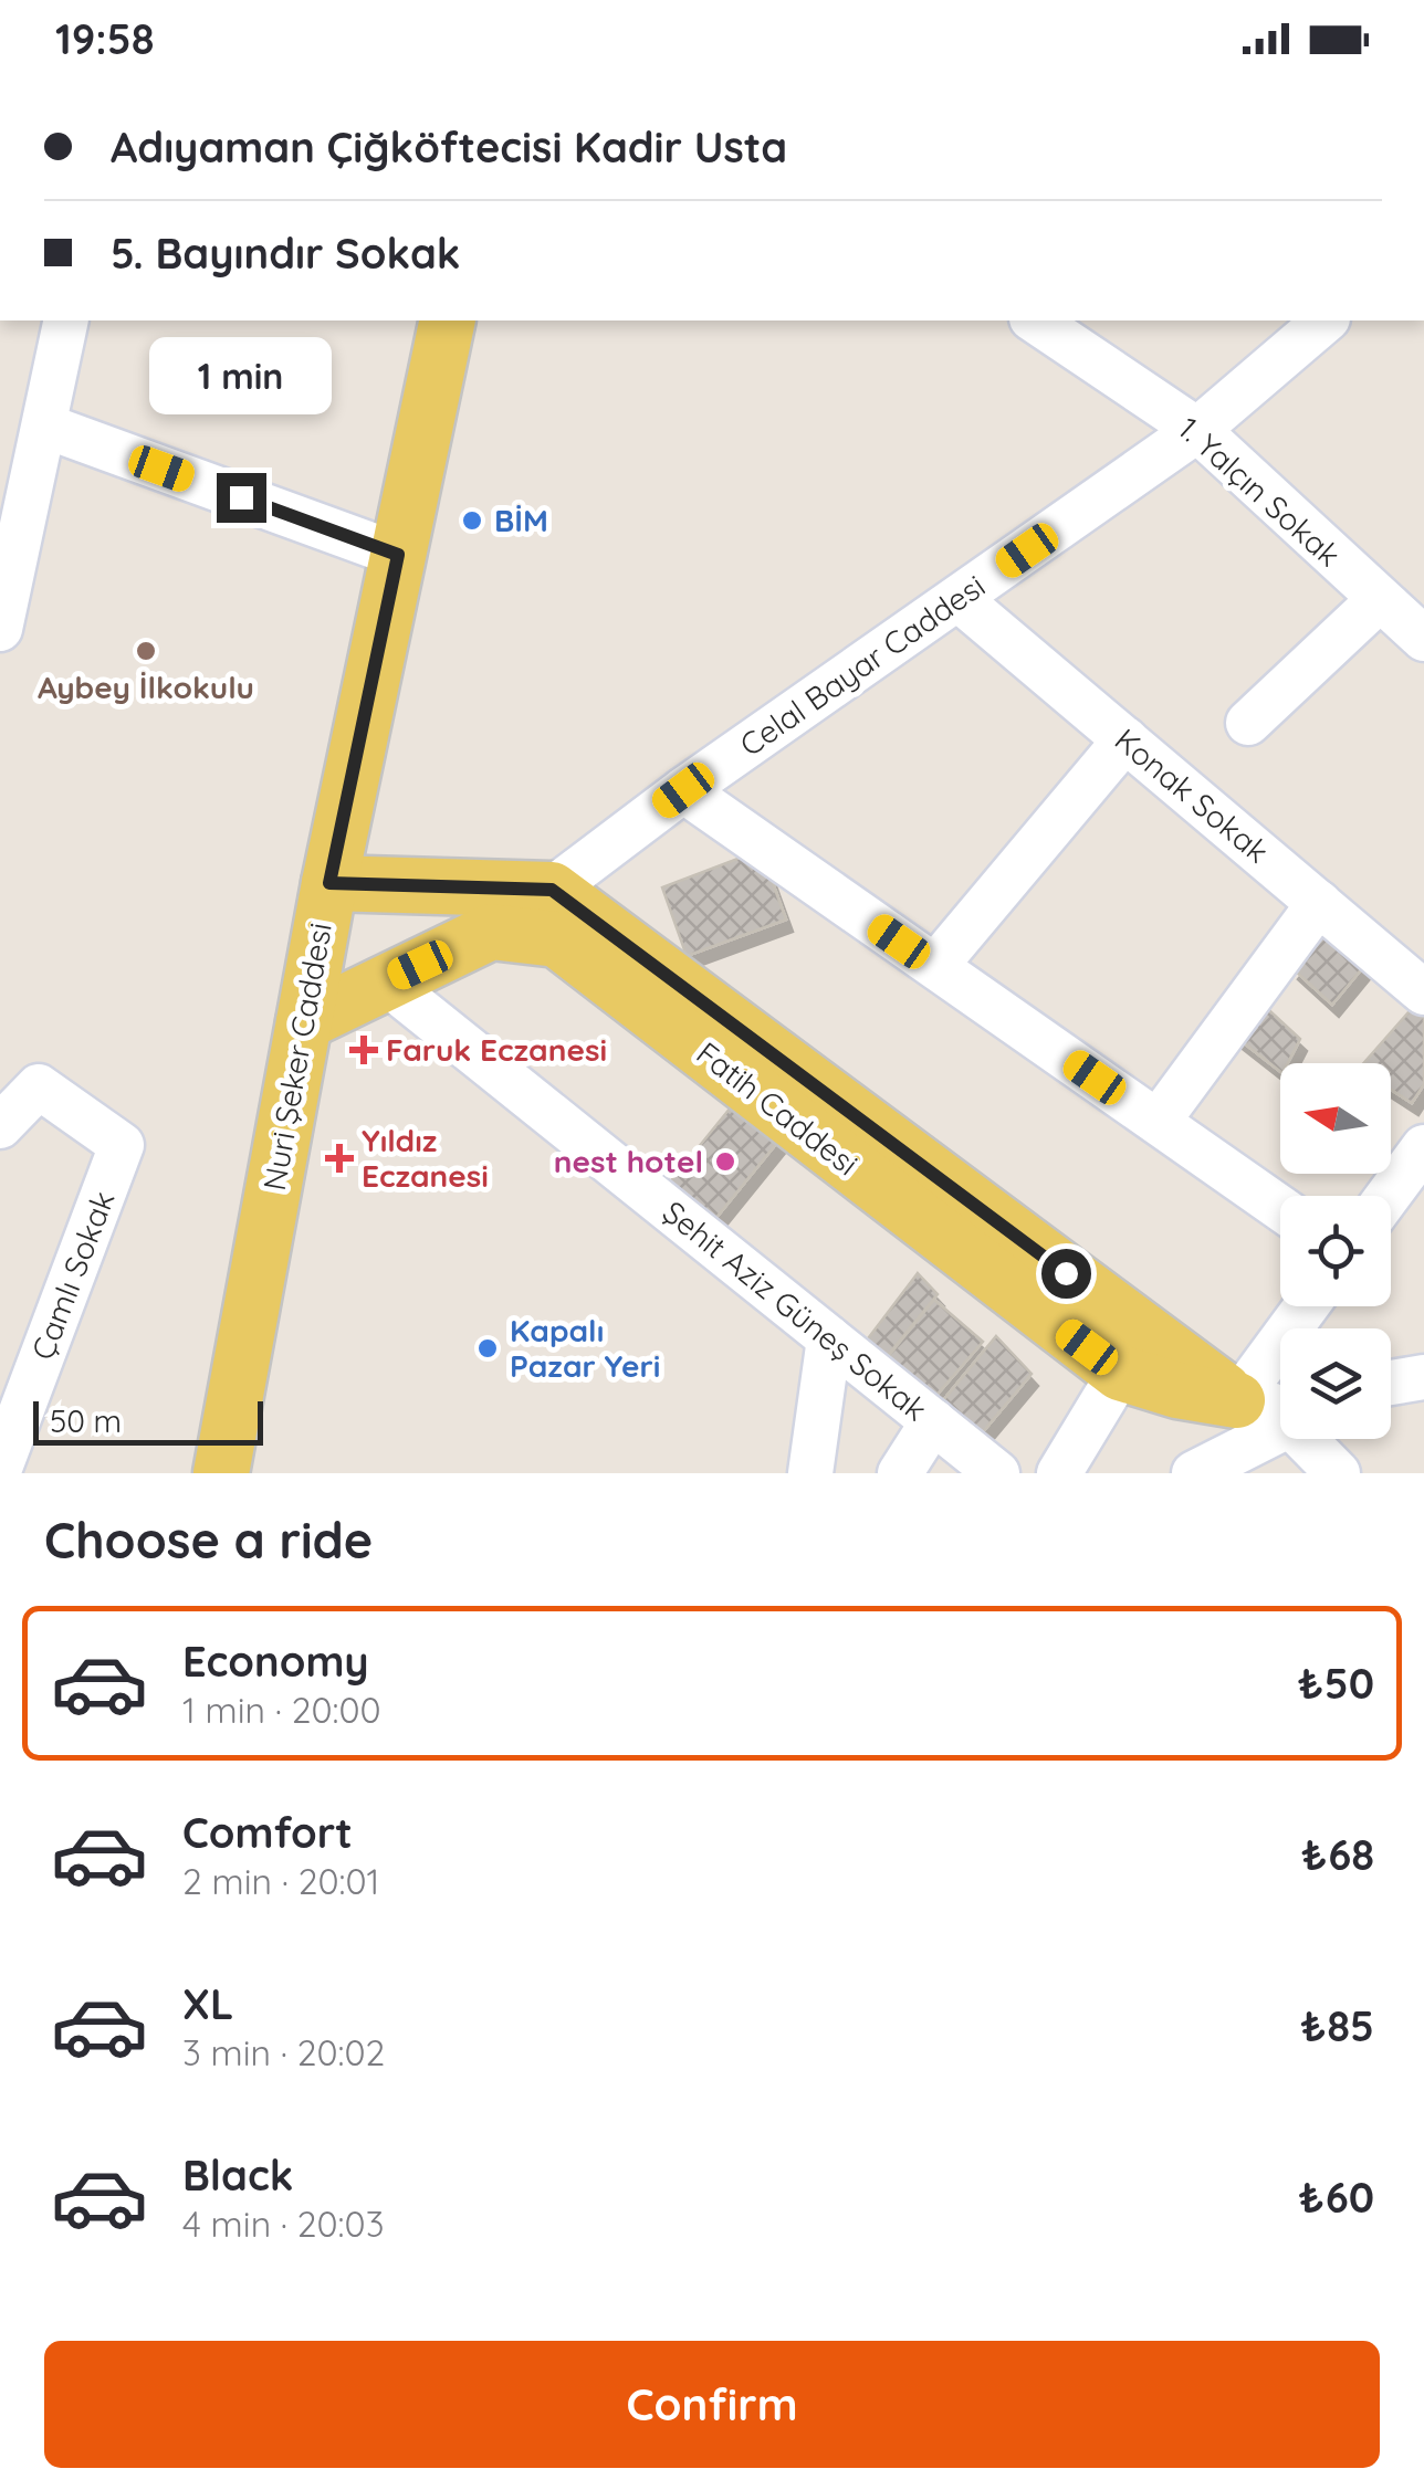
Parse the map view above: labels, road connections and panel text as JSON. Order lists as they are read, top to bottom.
{
  "streets": {
    "main road": ["Nuri Şeker Caddesi", "Fatih Caddesi"],
    "street": [
      "1. Yalçın Sokak",
      "Celal Bayar Caddesi",
      "Konak Sokak",
      "Çamlı Sokak",
      "Şehit Aziz Güneş Sokak"
    ]
  },
  "crossings": [
    ["1. Yalçın Sokak", "Celal Bayar Caddesi"],
    ["Celal Bayar Caddesi", "Konak Sokak"],
    ["Celal Bayar Caddesi", "Fatih Caddesi"],
    ["Nuri Şeker Caddesi", "Fatih Caddesi"],
    ["Fatih Caddesi", "Şehit Aziz Güneş Sokak"]
  ],
  "places": {
    "other": [
      "BİM",
      "Aybey İlkokulu",
      "nest hotel",
      "Kapalı Pazar Yeri"
    ],
    "health": ["Faruk Eczanesi", "Yıldız Eczanesi"]
  },
  "scale_bar": "50 m",
  "north": "left",
  "page": {
    "status": "19:58",
    "banner": ["Adıyaman Çiğköftecisi Kadir Usta", "5. Bayındır Sokak"],
    "bubble": "1 min",
    "scale": "50 m",
    "heading": "Choose a ride",
    "list": [
      {
        "name": "Economy",
        "note": "1 min · 20:00",
        "value": "₺50"
      },
      {
        "name": "Comfort",
        "note": "2 min · 20:01",
        "value": "₺68"
      },
      {
        "name": "XL",
        "note": "3 min · 20:02",
        "value": "₺85"
      },
      {
        "name": "Black",
        "note": "4 min · 20:03",
        "value": "₺60"
      }
    ],
    "buttons": "Confirm"
  }
}
